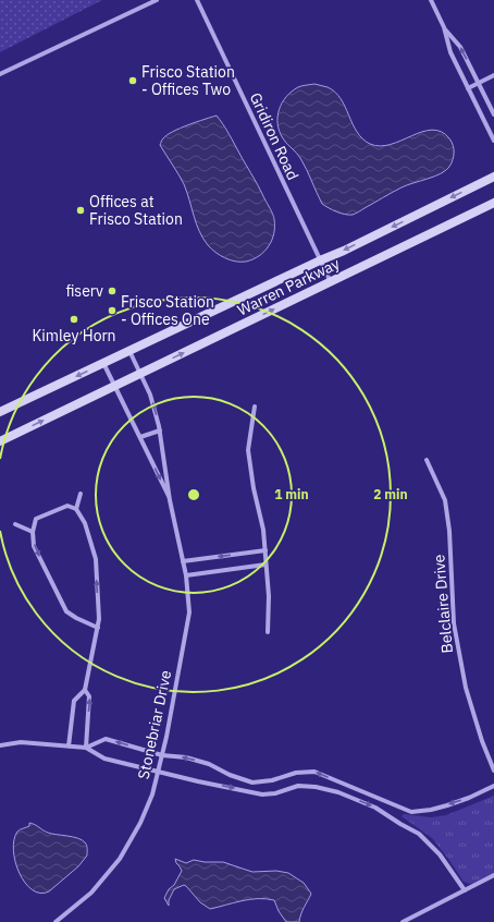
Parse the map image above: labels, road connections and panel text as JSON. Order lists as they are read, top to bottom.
{
  "streets": {
    "main road": ["Warren Parkway"],
    "street": ["Gridiron Road", "Belclaire Drive", "Stonebriar Drive"]
  },
  "crossings": [
    ["Gridiron Road", "Warren Parkway"],
    ["Warren Parkway", "Stonebriar Drive"]
  ],
  "places": [
    "Frisco Station - Offices Two",
    "Offices at Frisco Station",
    "fiserv",
    "Frisco Station - Offices One",
    "Kimley Horn"
  ],
  "rings": ["1 min", "2 min"]
}
